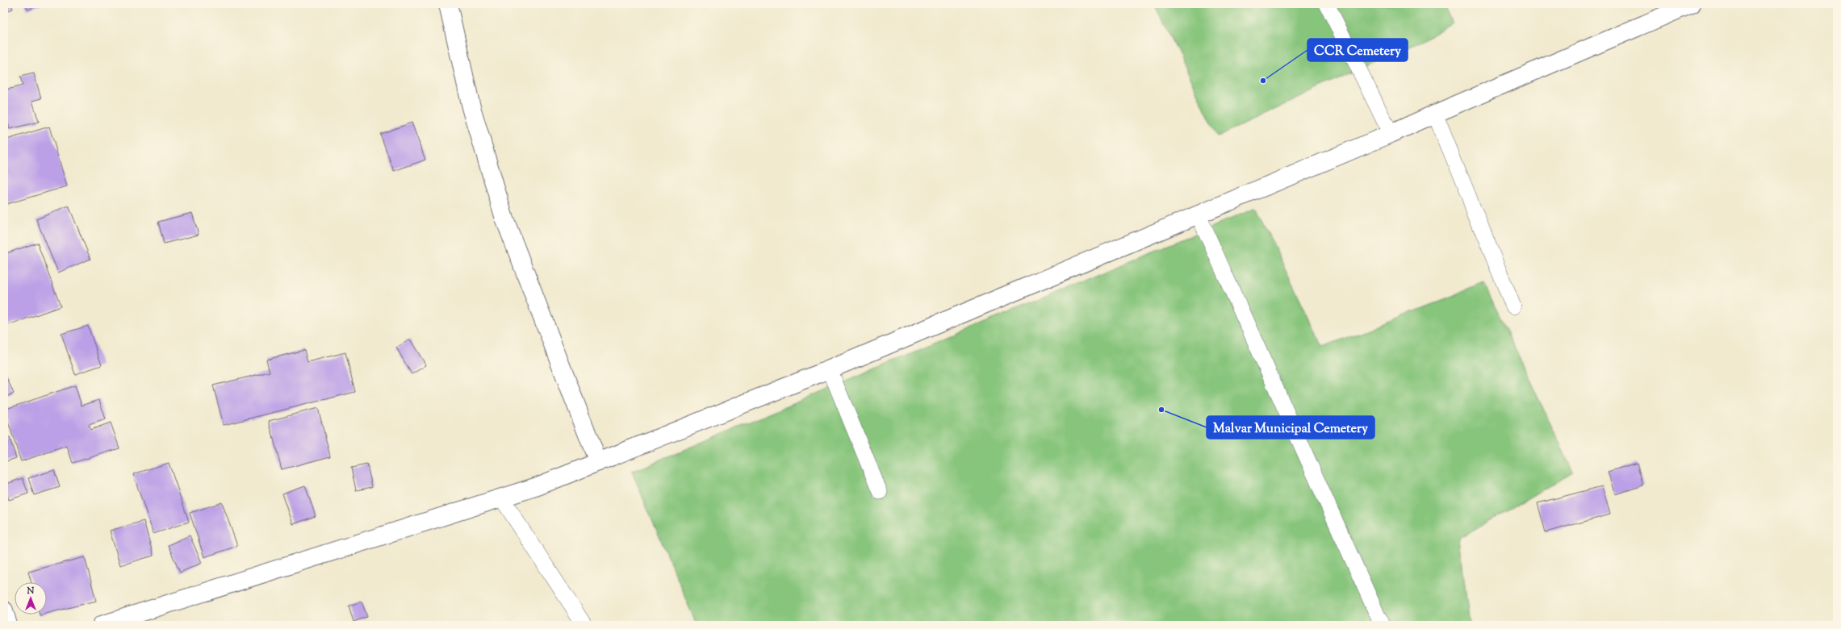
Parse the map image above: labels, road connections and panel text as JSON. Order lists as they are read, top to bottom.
{
  "places": ["CCR Cemetery", "Malvar Municipal Cemetery"],
  "north": "top"
}
